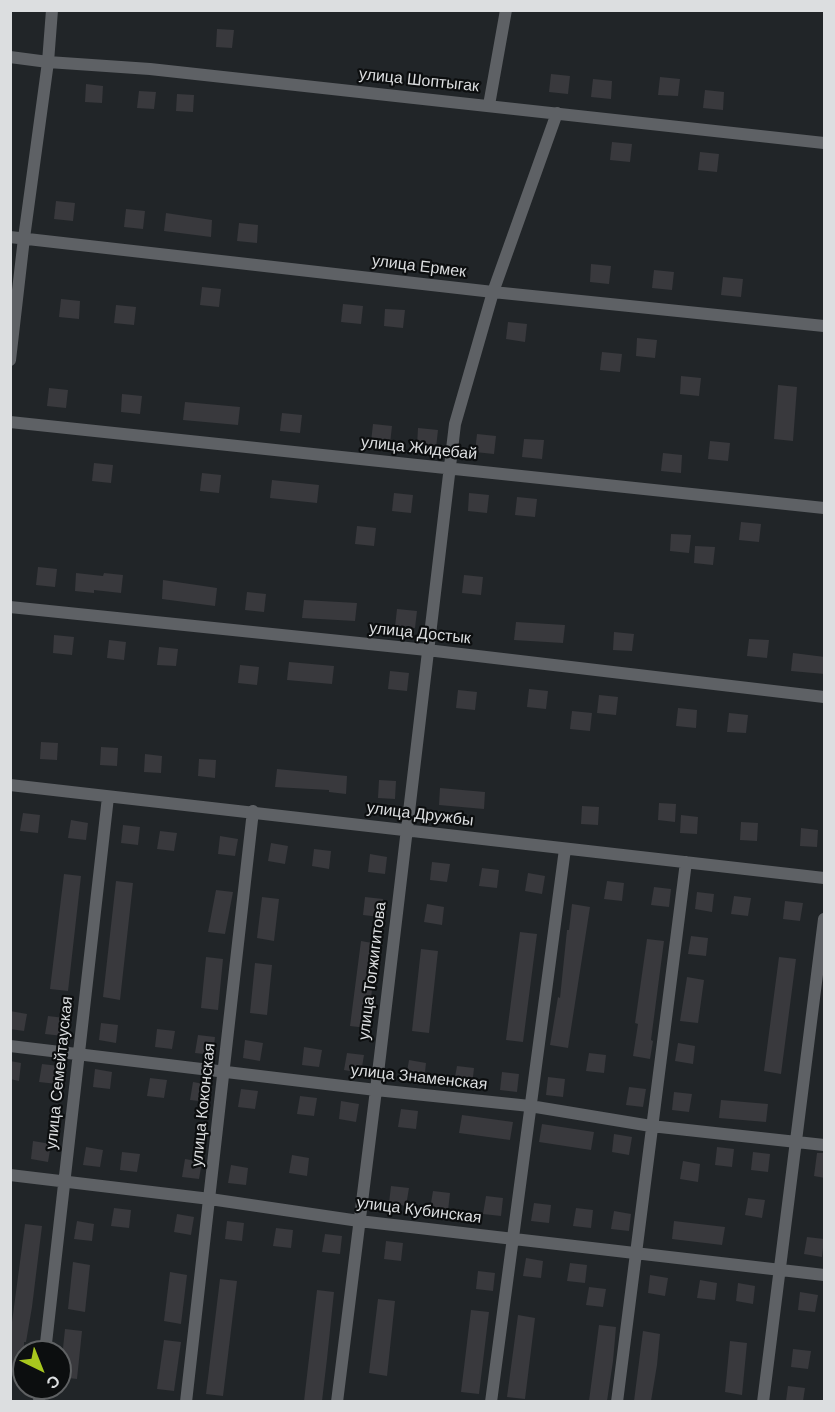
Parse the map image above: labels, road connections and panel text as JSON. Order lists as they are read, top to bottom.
{
  "streets": {
    "street": [
      "улица Шоптыгак",
      "улица Ермек",
      "улица Жидебай",
      "улица Достык",
      "улица Дружбы",
      "улица Тогжигитова",
      "улица Семейтауская",
      "улица Знаменская",
      "улица Коконская",
      "улица Кубинская"
    ]
  },
  "crossings": [
    ["улица Шоптыгак", "улица Тогжигитова"],
    ["улица Ермек", "улица Тогжигитова"],
    ["улица Жидебай", "улица Тогжигитова"],
    ["улица Достык", "улица Тогжигитова"],
    ["улица Дружбы", "улица Тогжигитова"],
    ["улица Дружбы", "улица Семейтауская"],
    ["улица Дружбы", "улица Коконская"],
    ["улица Тогжигитова", "улица Знаменская"],
    ["улица Тогжигитова", "улица Кубинская"],
    ["улица Семейтауская", "улица Знаменская"],
    ["улица Семейтауская", "улица Кубинская"],
    ["улица Знаменская", "улица Коконская"],
    ["улица Коконская", "улица Кубинская"]
  ],
  "north": "bottom right"
}
